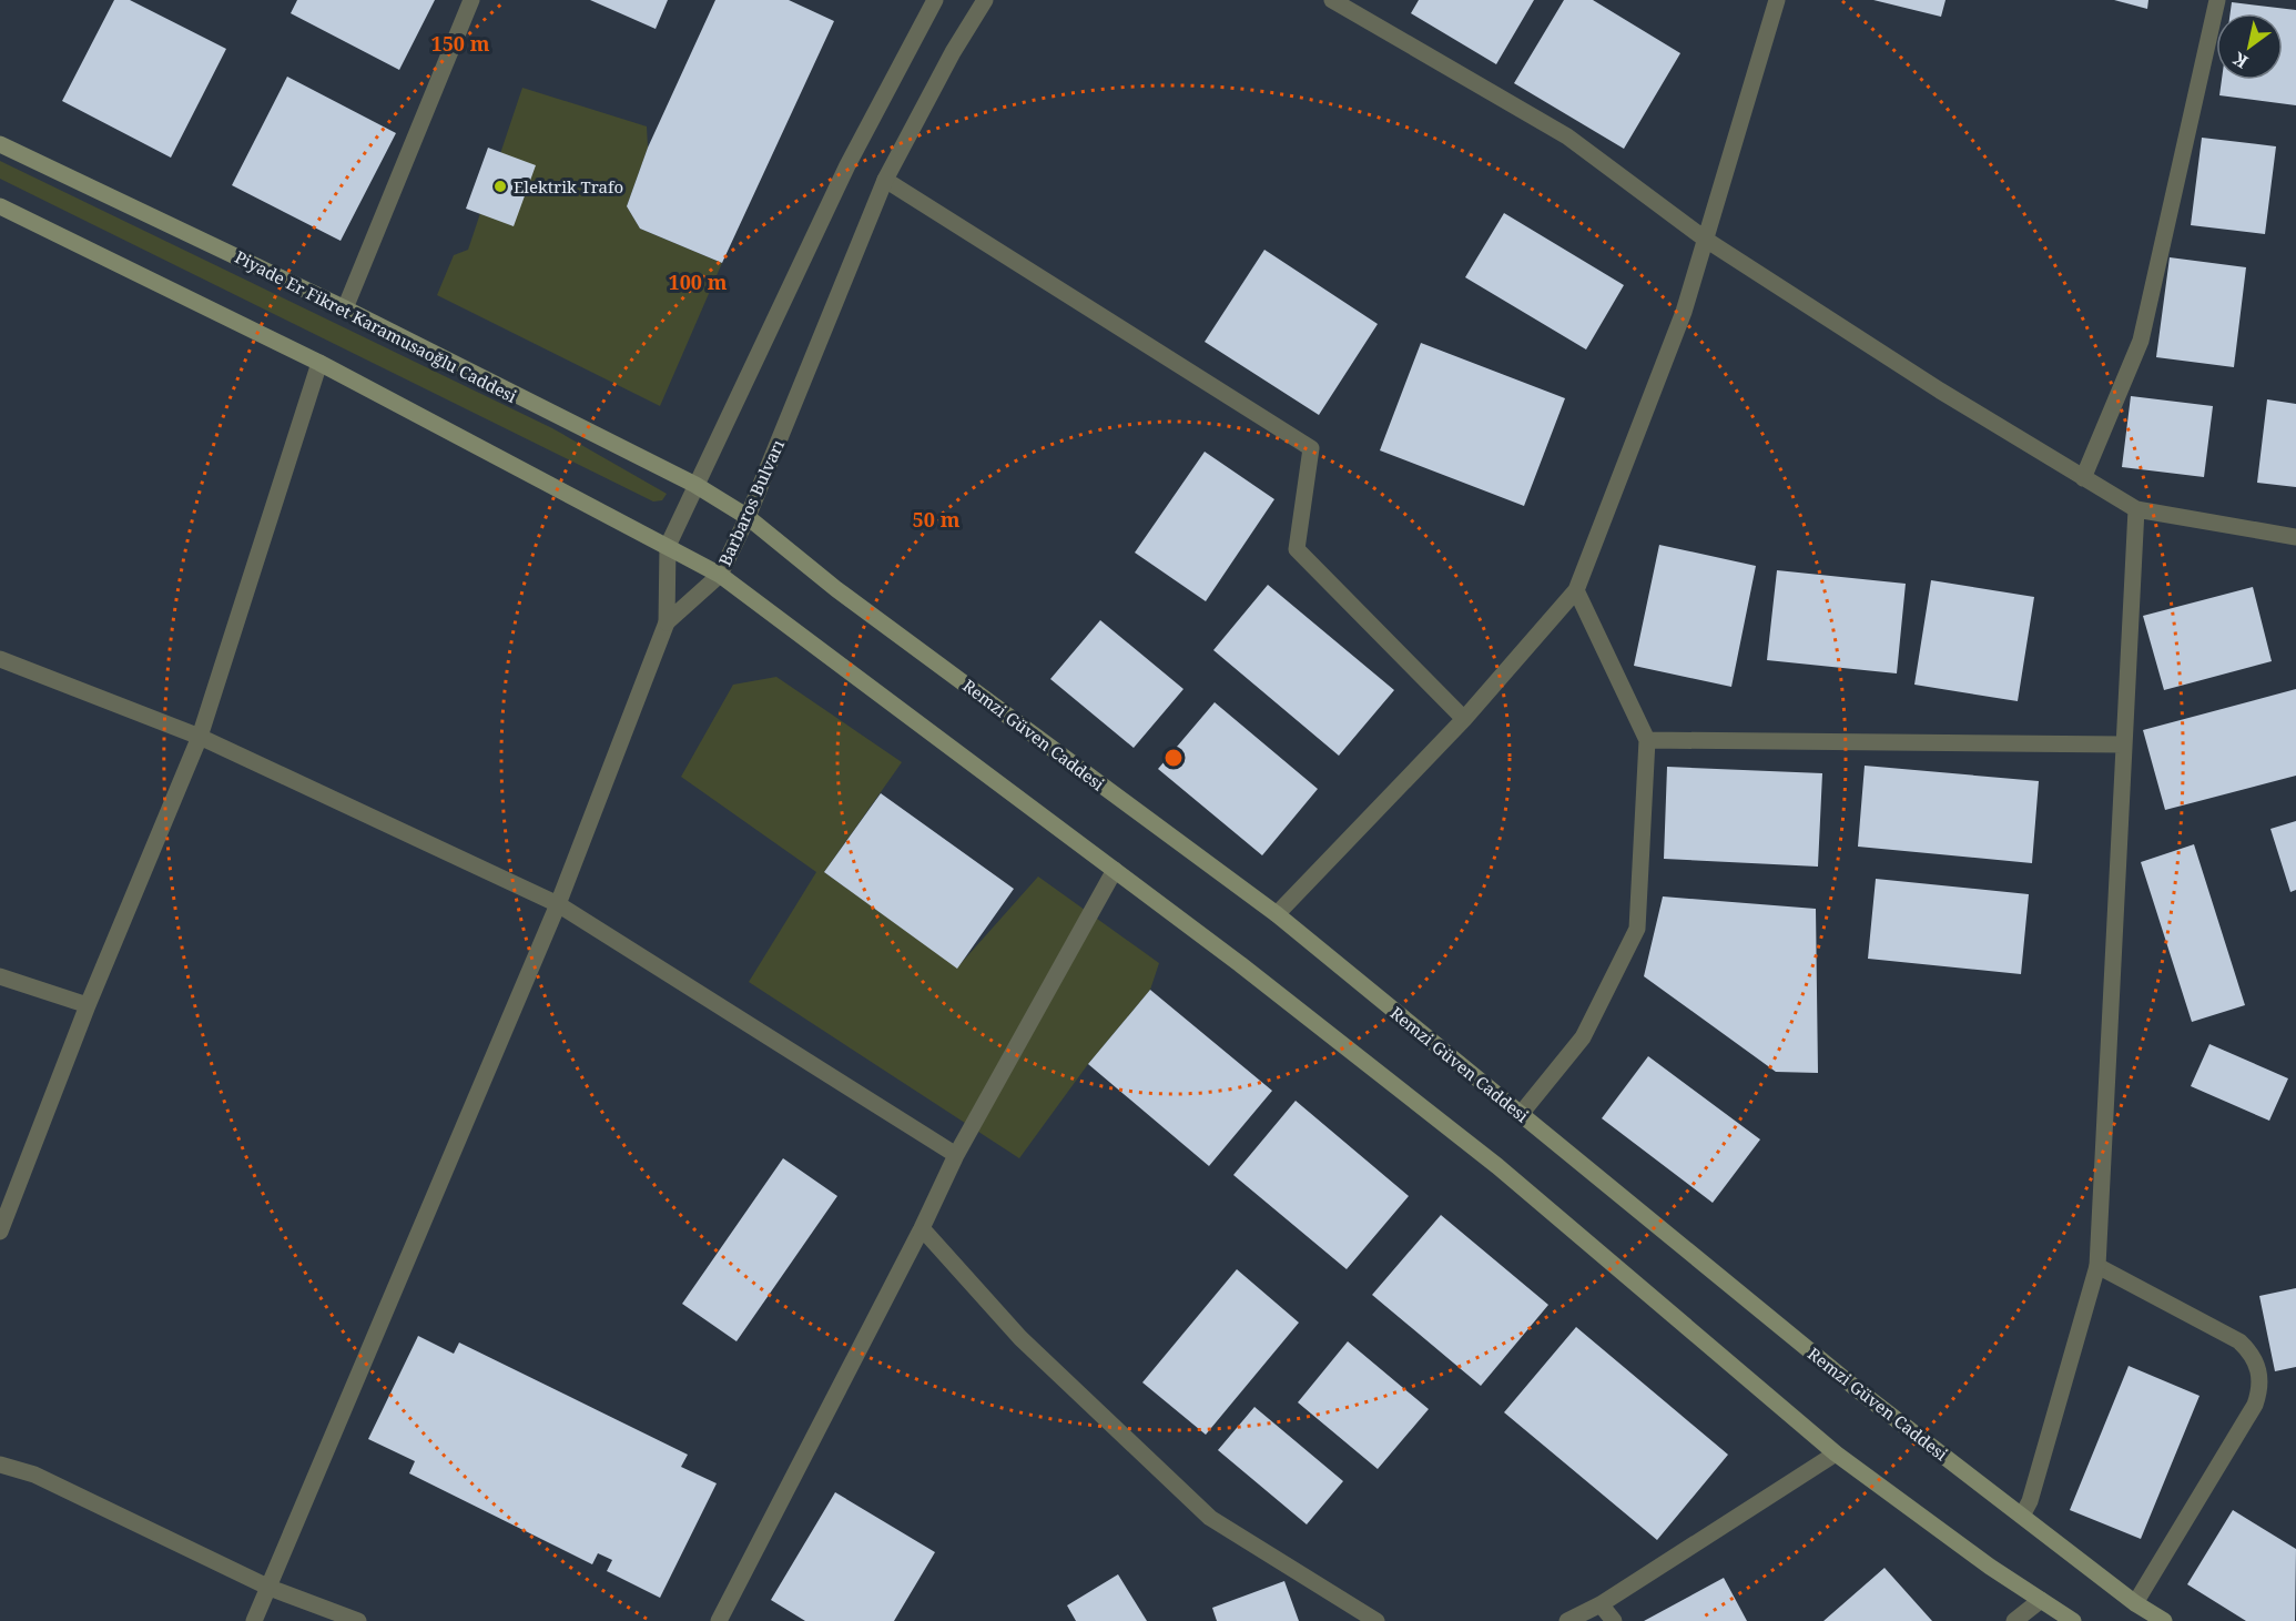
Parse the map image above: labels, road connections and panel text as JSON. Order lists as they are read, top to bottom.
{
  "streets": {
    "main road": ["Piyade Er Fikret Karamusaoğlu Caddesi", "Remzi Güven Caddesi"],
    "street": ["Barbaros Bulvarı"]
  },
  "crossings": [
    ["Piyade Er Fikret Karamusaoğlu Caddesi", "Barbaros Bulvarı"],
    ["Piyade Er Fikret Karamusaoğlu Caddesi", "Remzi Güven Caddesi"],
    ["Barbaros Bulvarı", "Remzi Güven Caddesi"]
  ],
  "places": ["Elektrik Trafo"],
  "north": "bottom left",
  "rings": ["150 m", "100 m", "50 m"]
}
